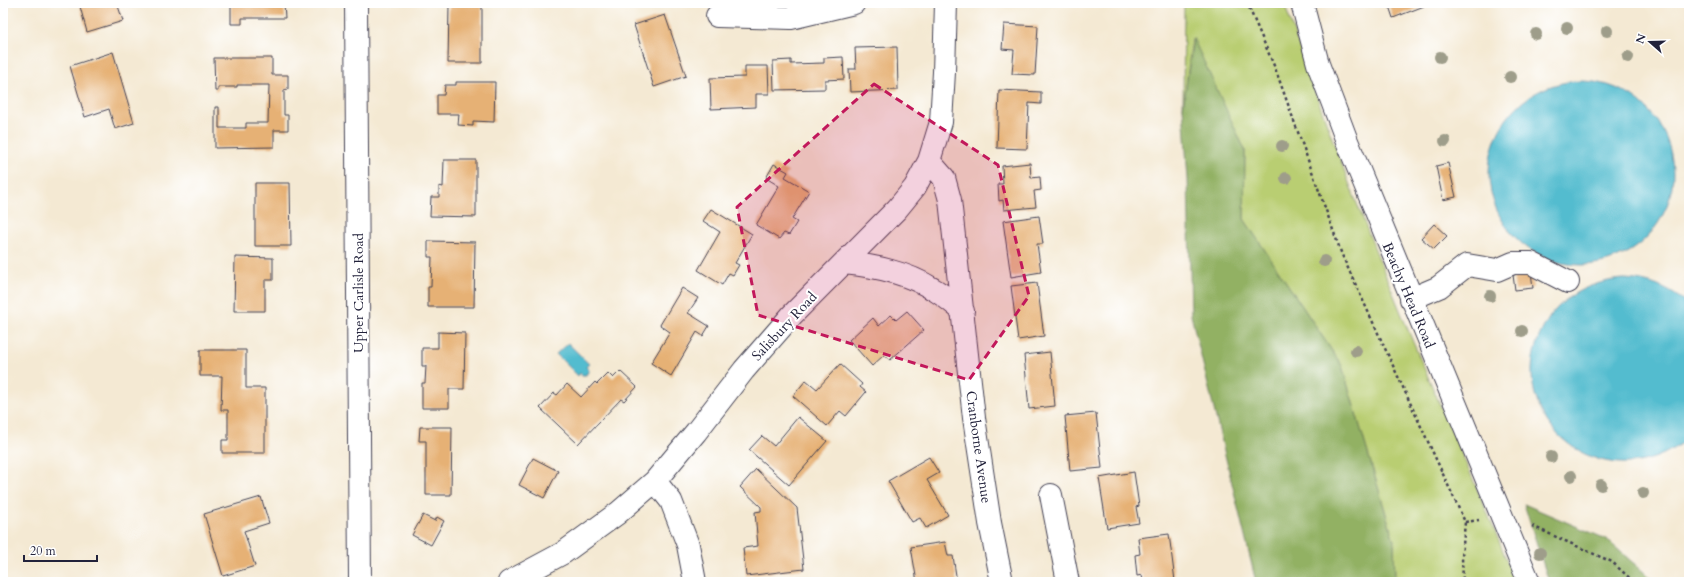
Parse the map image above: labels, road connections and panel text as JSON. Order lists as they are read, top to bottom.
{
  "streets": {
    "street": [
      "Upper Carlisle Road",
      "Beachy Head Road",
      "Salisbury Road",
      "Cranborne Avenue"
    ]
  },
  "crossings": [
    ["Salisbury Road", "Cranborne Avenue"]
  ],
  "scale_bar": "20 m",
  "north": "left"
}
